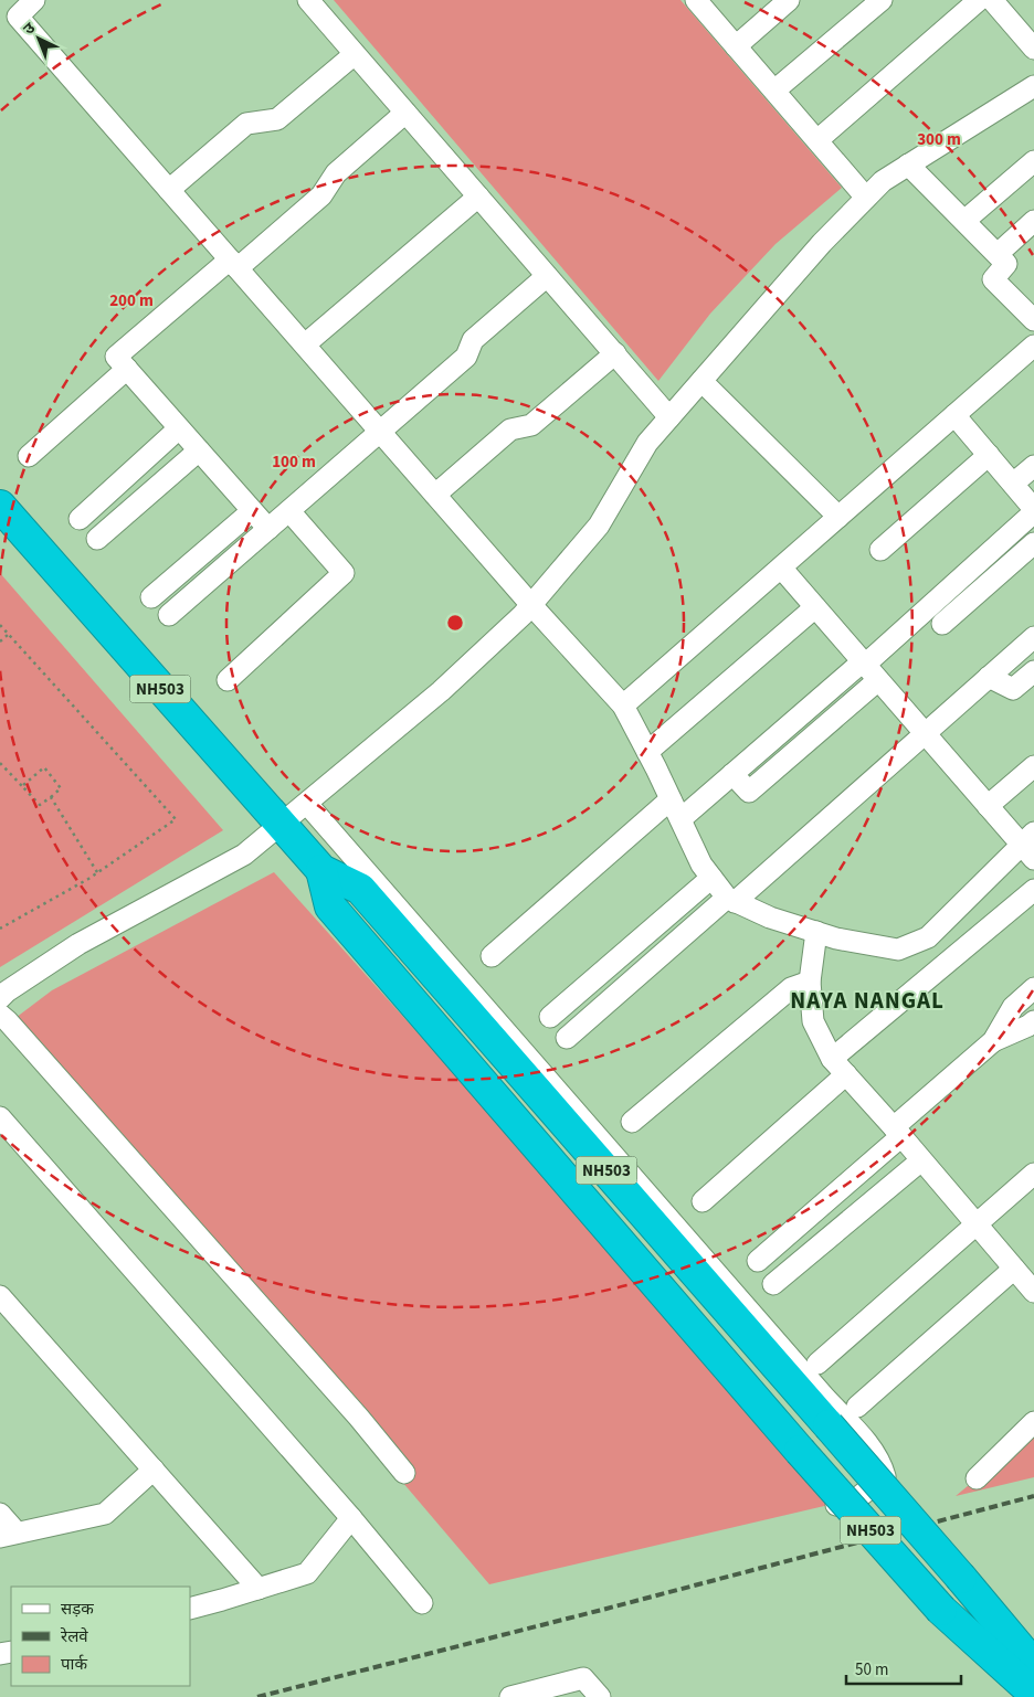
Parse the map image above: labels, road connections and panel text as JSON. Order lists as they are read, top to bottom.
{
  "streets": {
    "highway": ["NH503"]
  },
  "districts": ["NAYA NANGAL"],
  "legend": ["सड़क", "रेलवे", "पार्क"],
  "scale_bar": "50 m",
  "north": "top left",
  "rings": ["300 m", "200 m", "100 m"]
}
